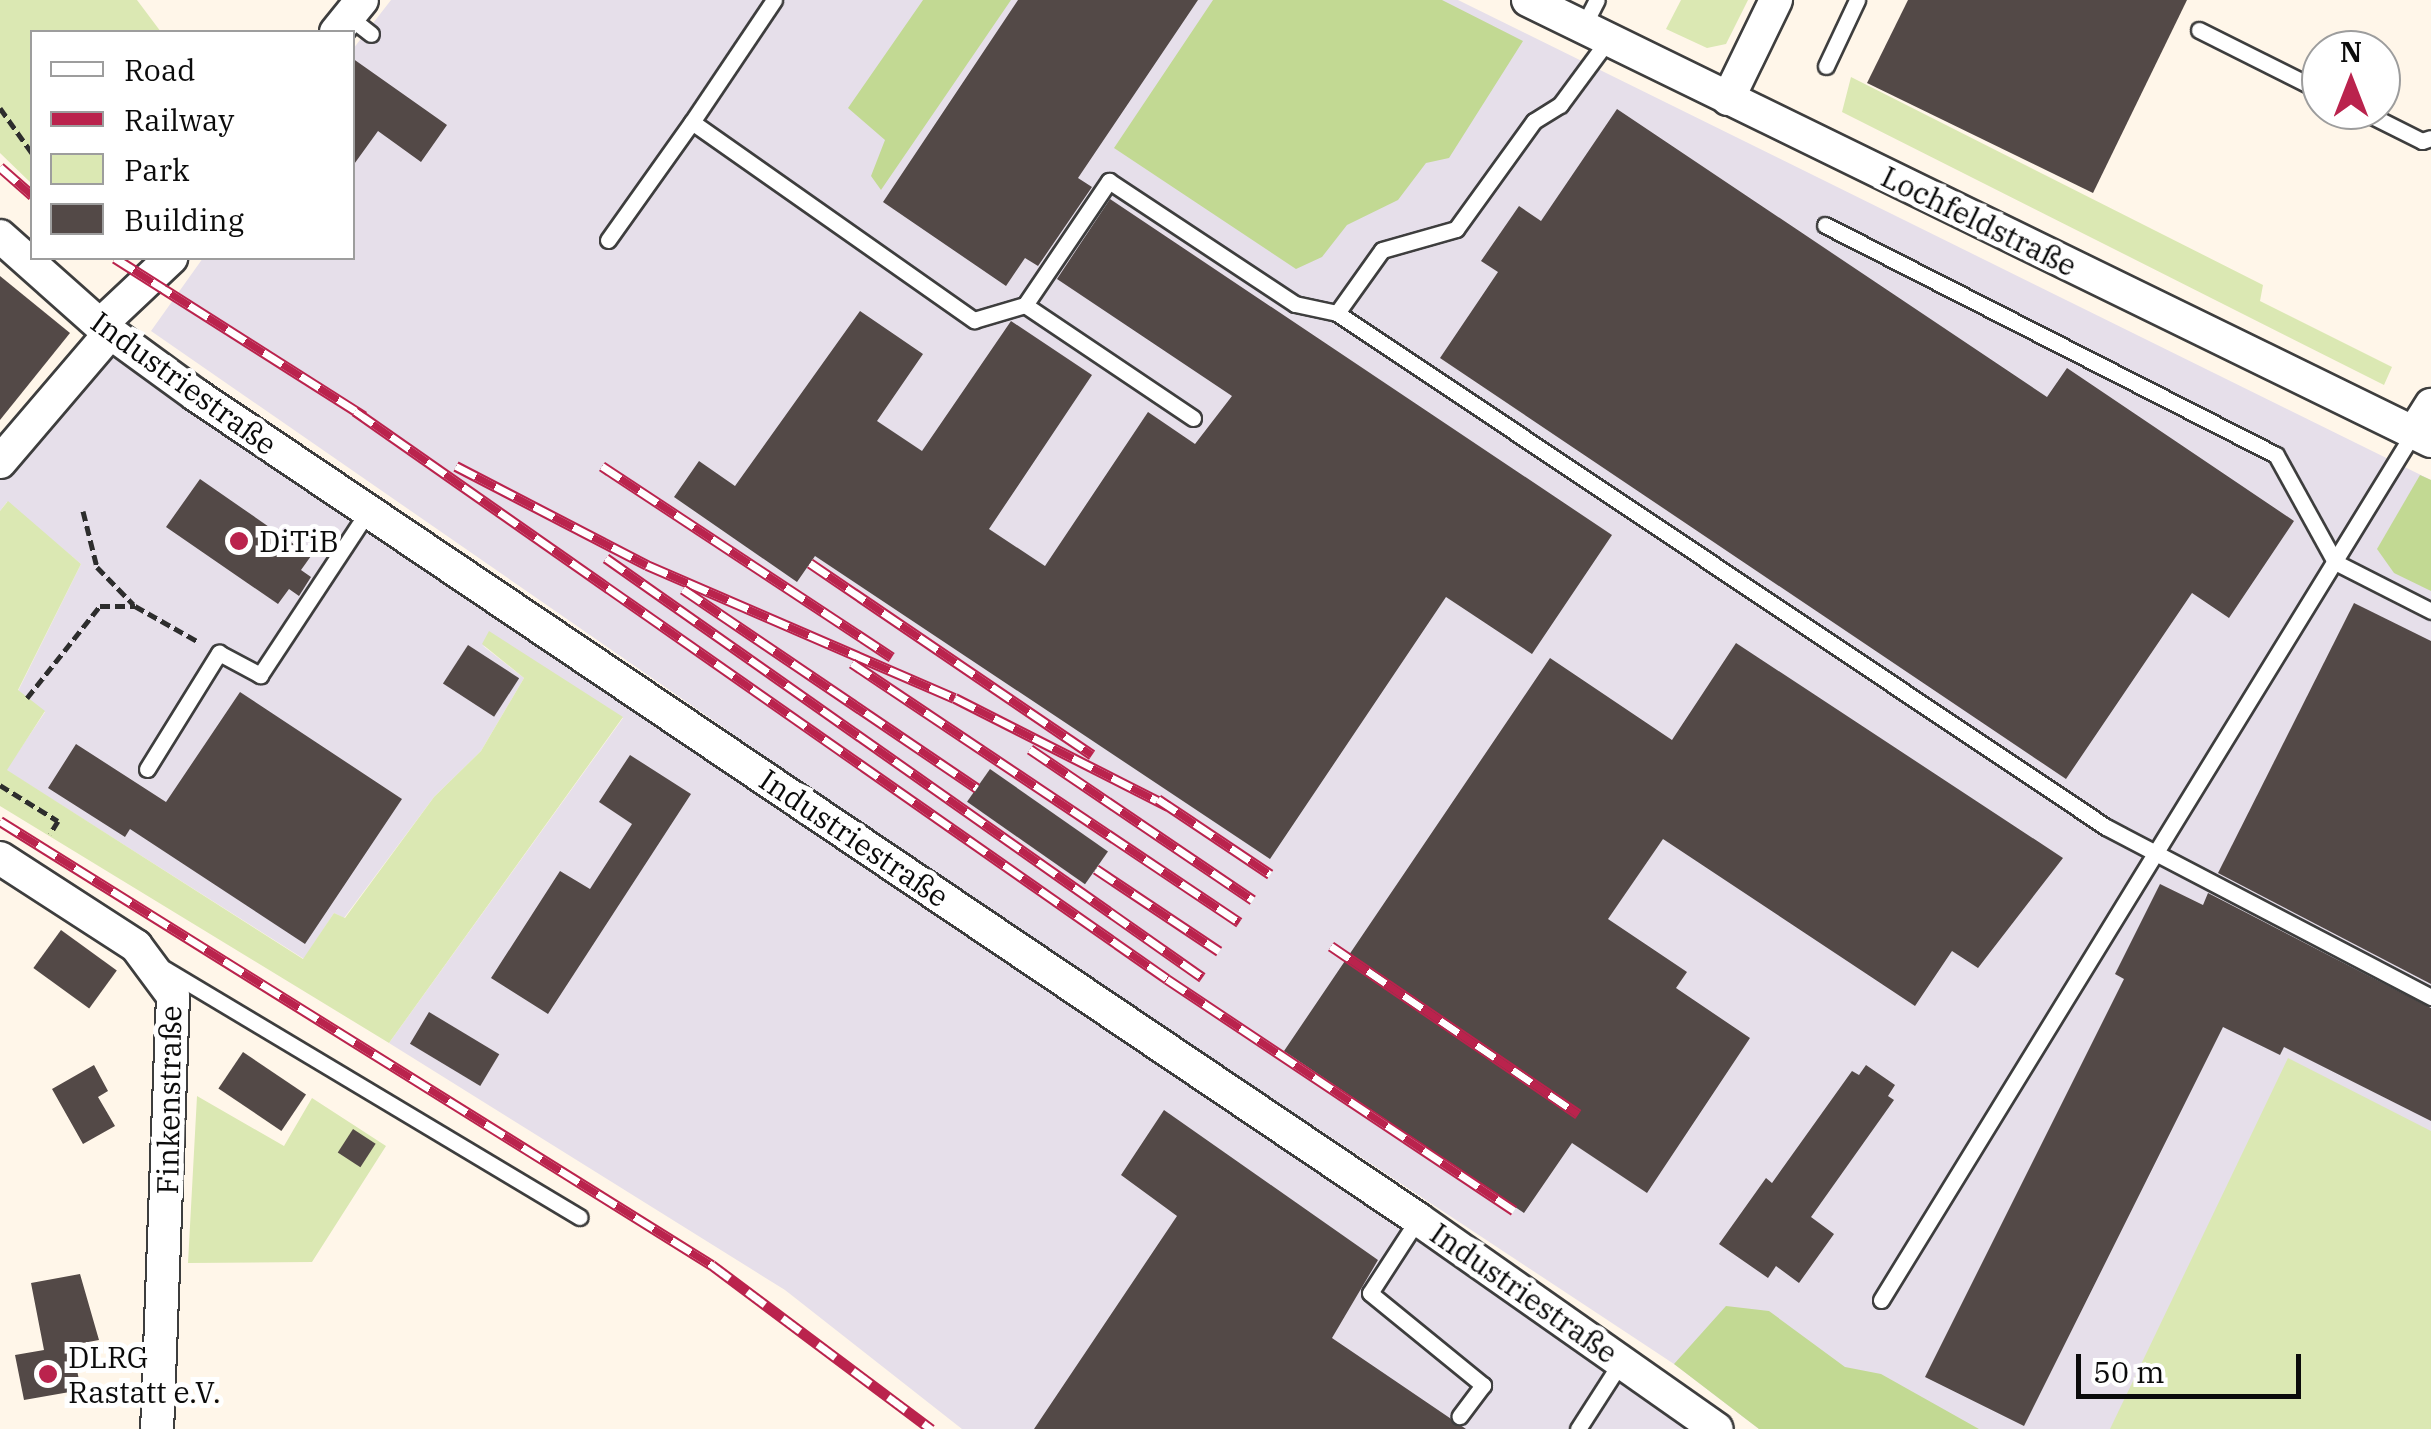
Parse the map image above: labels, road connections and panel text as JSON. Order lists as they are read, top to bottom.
{
  "streets": {
    "street": ["Lochfeldstraße", "Industriestraße", "Finkenstraße"]
  },
  "places": ["DiTiB", "DLRG Rastatt e.V."],
  "legend": [
    "Road",
    "Railway",
    "Park",
    "Building"
  ],
  "scale_bar": "50 m",
  "north": "top"
}
